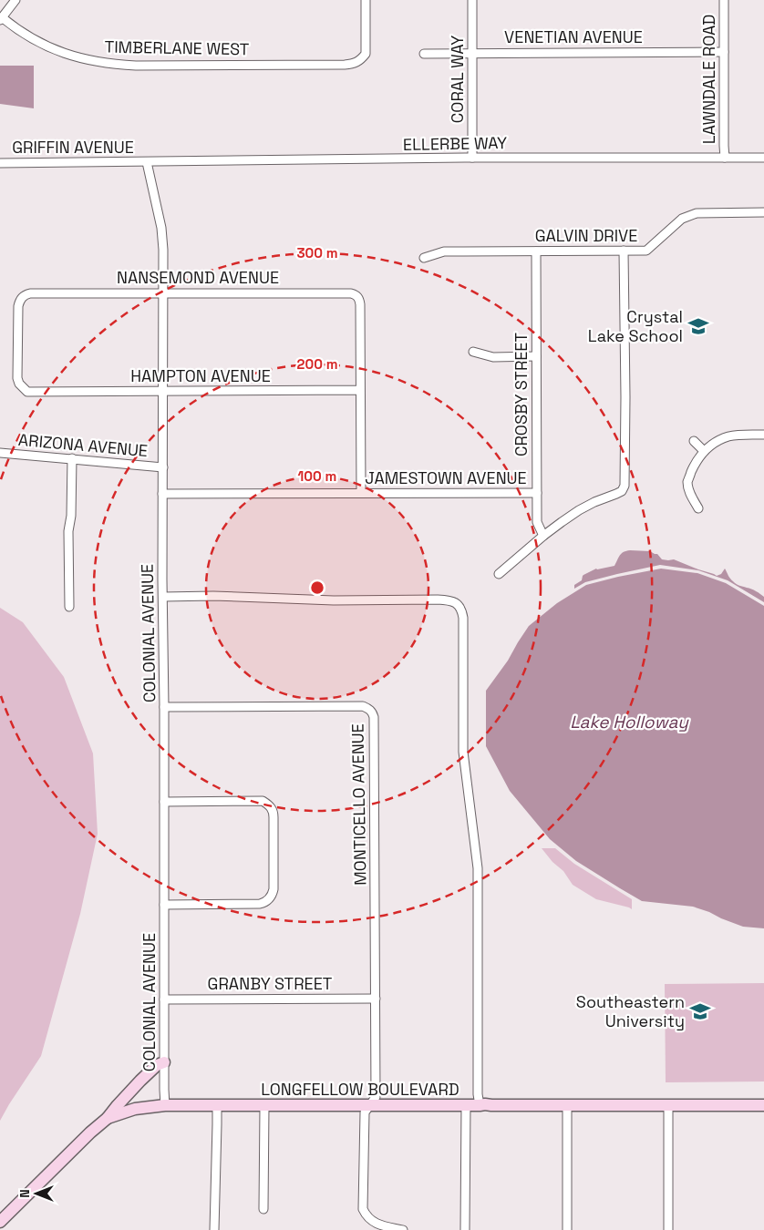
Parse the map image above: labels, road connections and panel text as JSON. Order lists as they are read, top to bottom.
{
  "streets": {
    "street": [
      "VENETIAN AVENUE",
      "TIMBERLANE WEST",
      "CORAL WAY",
      "LAWNDALE ROAD",
      "ELLERBE WAY",
      "GRIFFIN AVENUE",
      "GALVIN DRIVE",
      "NANSEMOND AVENUE",
      "HAMPTON AVENUE",
      "CROSBY STREET",
      "ARIZONA AVENUE",
      "JAMESTOWN AVENUE",
      "COLONIAL AVENUE",
      "MONTICELLO AVENUE",
      "GRANBY STREET",
      "LONGFELLOW BOULEVARD"
    ]
  },
  "crossings": [
    ["VENETIAN AVENUE", "CORAL WAY"],
    ["VENETIAN AVENUE", "LAWNDALE ROAD"],
    ["CORAL WAY", "ELLERBE WAY"],
    ["LAWNDALE ROAD", "ELLERBE WAY"],
    ["ELLERBE WAY", "GRIFFIN AVENUE"],
    ["ELLERBE WAY", "COLONIAL AVENUE"],
    ["GRIFFIN AVENUE", "COLONIAL AVENUE"],
    ["GALVIN DRIVE", "CROSBY STREET"],
    ["NANSEMOND AVENUE", "HAMPTON AVENUE"],
    ["NANSEMOND AVENUE", "COLONIAL AVENUE"],
    ["HAMPTON AVENUE", "COLONIAL AVENUE"],
    ["CROSBY STREET", "JAMESTOWN AVENUE"],
    ["ARIZONA AVENUE", "COLONIAL AVENUE"],
    ["JAMESTOWN AVENUE", "COLONIAL AVENUE"],
    ["COLONIAL AVENUE", "MONTICELLO AVENUE"],
    ["COLONIAL AVENUE", "GRANBY STREET"],
    ["COLONIAL AVENUE", "LONGFELLOW BOULEVARD"],
    ["MONTICELLO AVENUE", "GRANBY STREET"],
    ["MONTICELLO AVENUE", "LONGFELLOW BOULEVARD"]
  ],
  "water": ["Lake Holloway"],
  "places": {
    "school or university": ["Crystal Lake School", "Southeastern University"]
  },
  "north": "left",
  "rings": ["300 m", "200 m", "100 m"]
}
